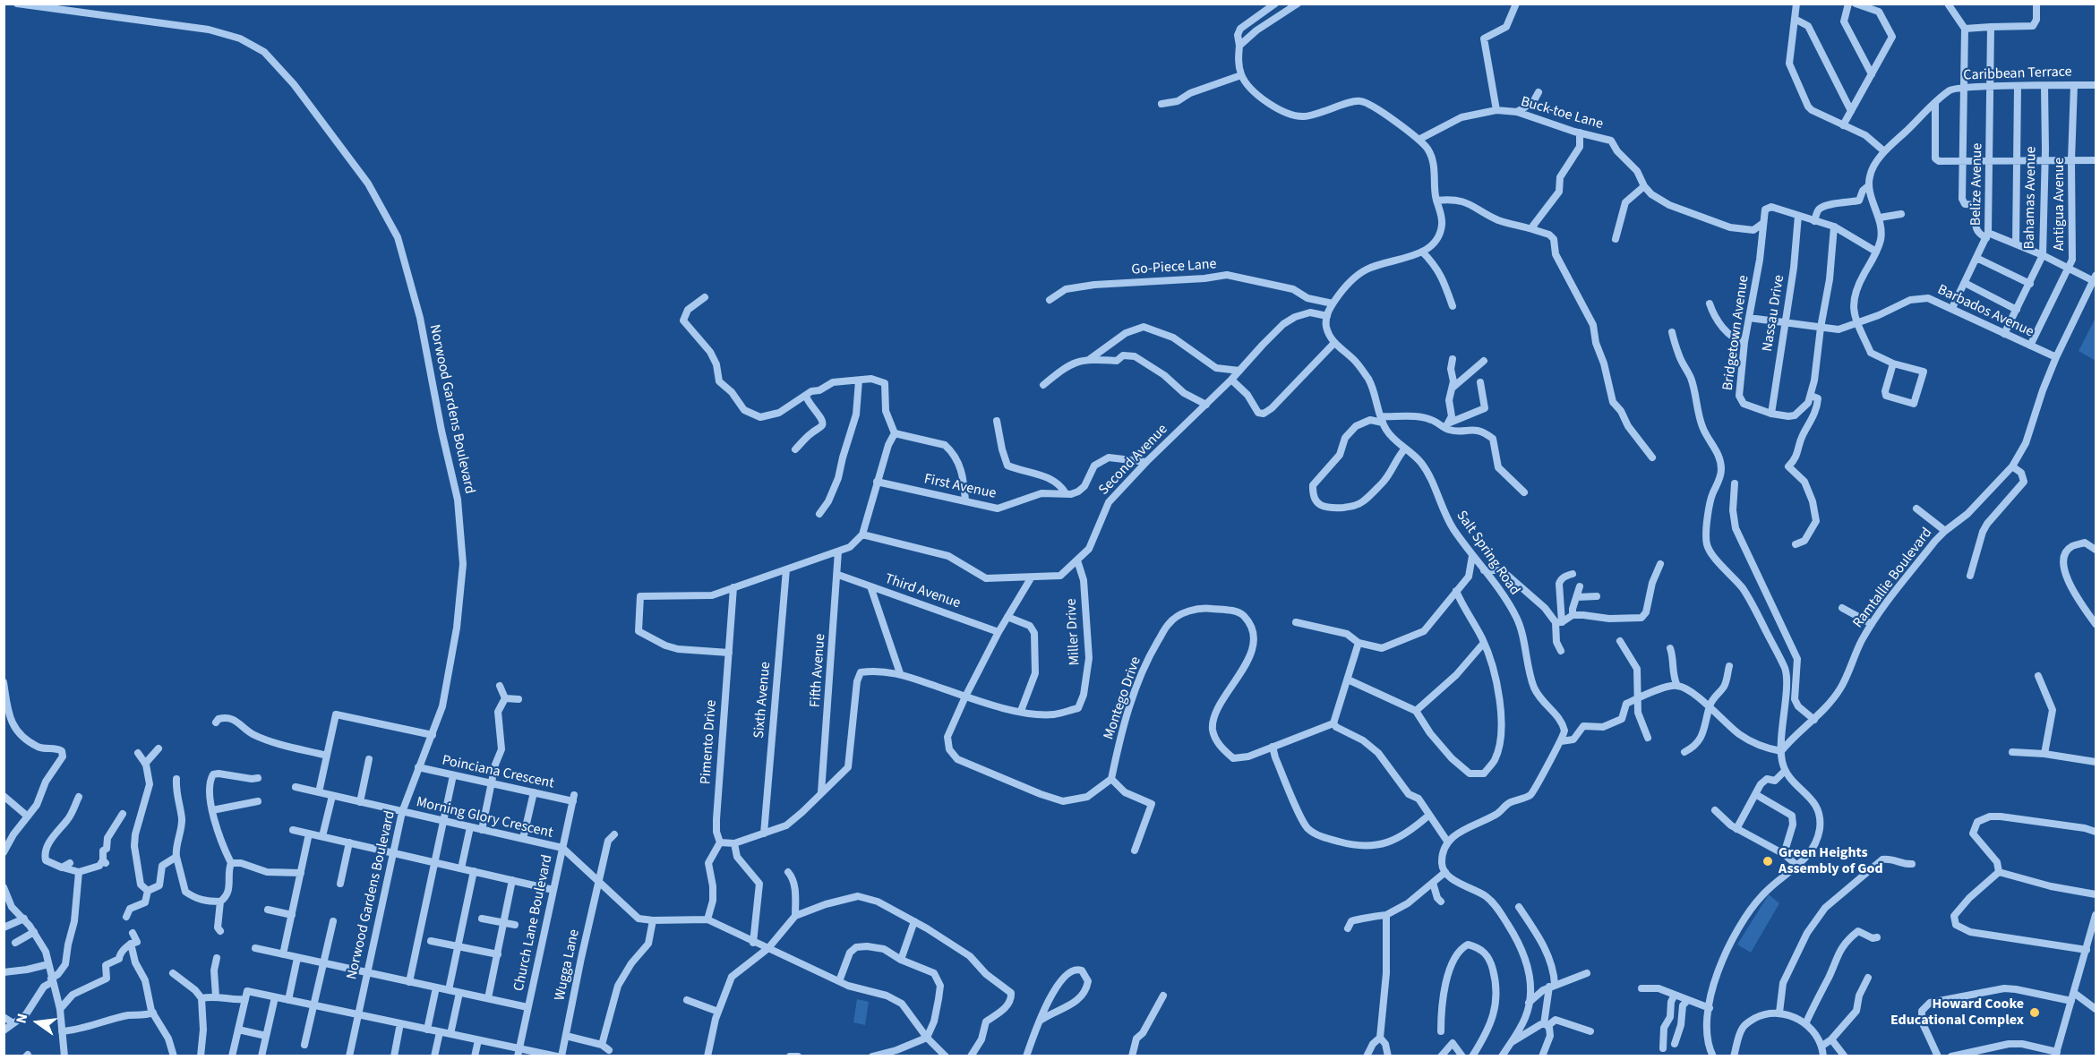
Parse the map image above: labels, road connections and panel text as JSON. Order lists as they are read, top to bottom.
{
  "streets": {
    "street": [
      "Caribbean Terrace",
      "Buck-toe Lane",
      "Belize Avenue",
      "Bahamas Avenue",
      "Antigua Avenue",
      "Go-Piece Lane",
      "Barbados Avenue",
      "Nassau Drive",
      "Bridgetown Avenue",
      "Norwood Gardens Boulevard",
      "Second Avenue",
      "First Avenue",
      "Salt Spring Road",
      "Ramtallie Boulevard",
      "Third Avenue",
      "Miller Drive",
      "Fifth Avenue",
      "Montego Drive",
      "Sixth Avenue",
      "Pimento Drive",
      "Poinciana Crescent",
      "Morning Glory Crescent",
      "Church Lane Boulevard",
      "Wugga Lane"
    ]
  },
  "crossings": [
    ["Caribbean Terrace", "Belize Avenue"],
    ["Caribbean Terrace", "Bahamas Avenue"],
    ["Caribbean Terrace", "Antigua Avenue"],
    ["Buck-toe Lane", "Bridgetown Avenue"],
    ["Belize Avenue", "Barbados Avenue"],
    ["Bahamas Avenue", "Barbados Avenue"],
    ["Antigua Avenue", "Barbados Avenue"],
    ["Barbados Avenue", "Nassau Drive"],
    ["Barbados Avenue", "Bridgetown Avenue"],
    ["Barbados Avenue", "Ramtallie Boulevard"],
    ["Nassau Drive", "Bridgetown Avenue"],
    ["Norwood Gardens Boulevard", "Poinciana Crescent"],
    ["Norwood Gardens Boulevard", "Morning Glory Crescent"],
    ["Second Avenue", "Miller Drive"],
    ["Third Avenue", "Fifth Avenue"],
    ["Poinciana Crescent", "Church Lane Boulevard"],
    ["Morning Glory Crescent", "Church Lane Boulevard"]
  ],
  "places": ["Green Heights Assembly of God", "Howard Cooke Educational Complex"],
  "north": "left"
}
